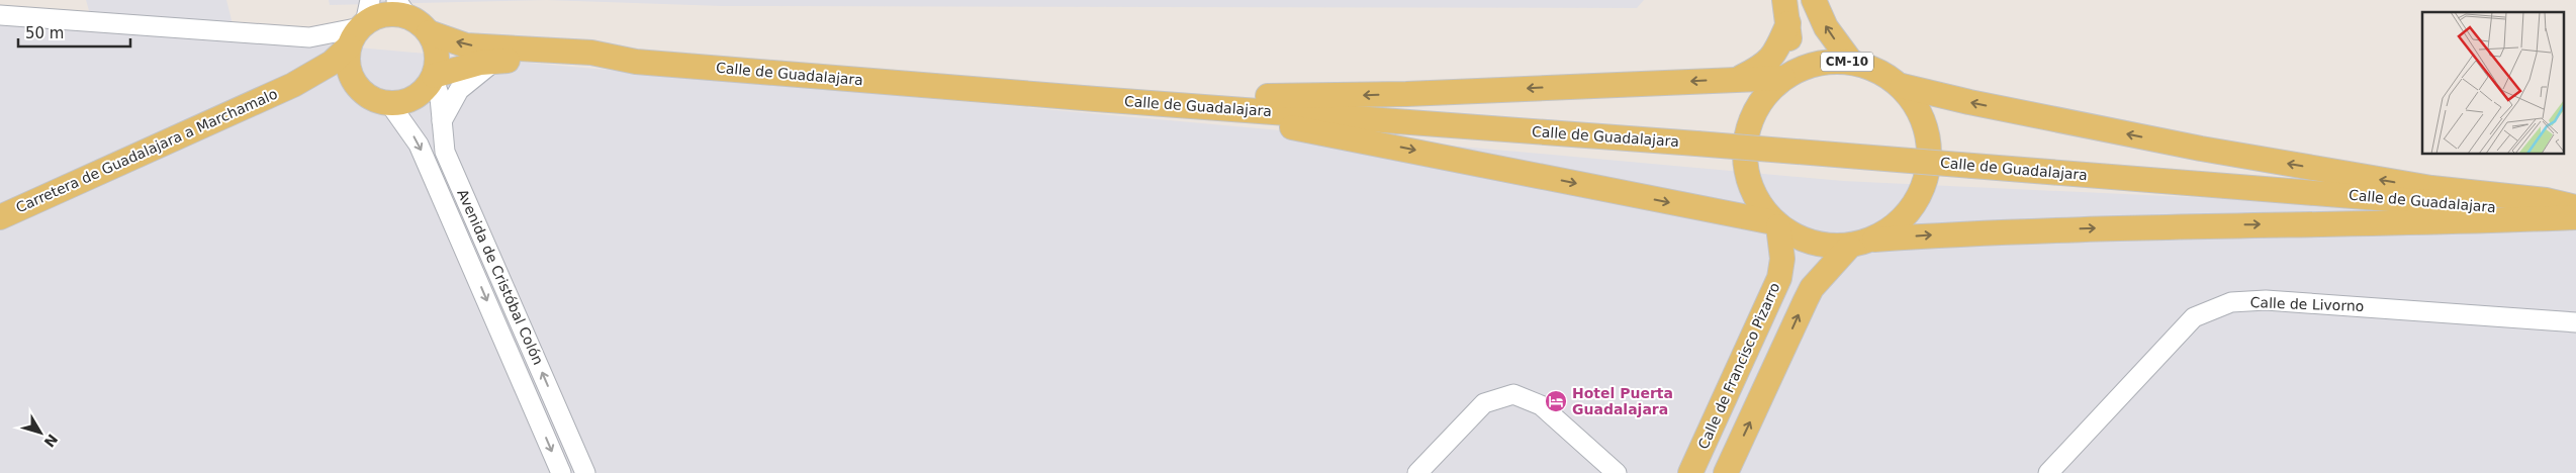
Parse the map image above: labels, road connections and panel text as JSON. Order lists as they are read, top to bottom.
{
  "streets": {
    "main road": [
      "CM-10",
      "Calle de Guadalajara",
      "Carretera de Guadalajara a Marchamalo",
      "Calle de Francisco Pizarro"
    ],
    "street": ["Avenida de Cristóbal Colón", "Calle de Livorno"]
  },
  "crossings": [
    ["CM-10", "Calle de Francisco Pizarro"],
    ["Calle de Guadalajara", "Carretera de Guadalajara a Marchamalo"],
    ["Calle de Guadalajara", "Avenida de Cristóbal Colón"],
    ["Carretera de Guadalajara a Marchamalo", "Avenida de Cristóbal Colón"]
  ],
  "places": {
    "hotel": ["Hotel Puerta Guadalajara"]
  },
  "scale_bar": "50 m",
  "north": "bottom right"
}
